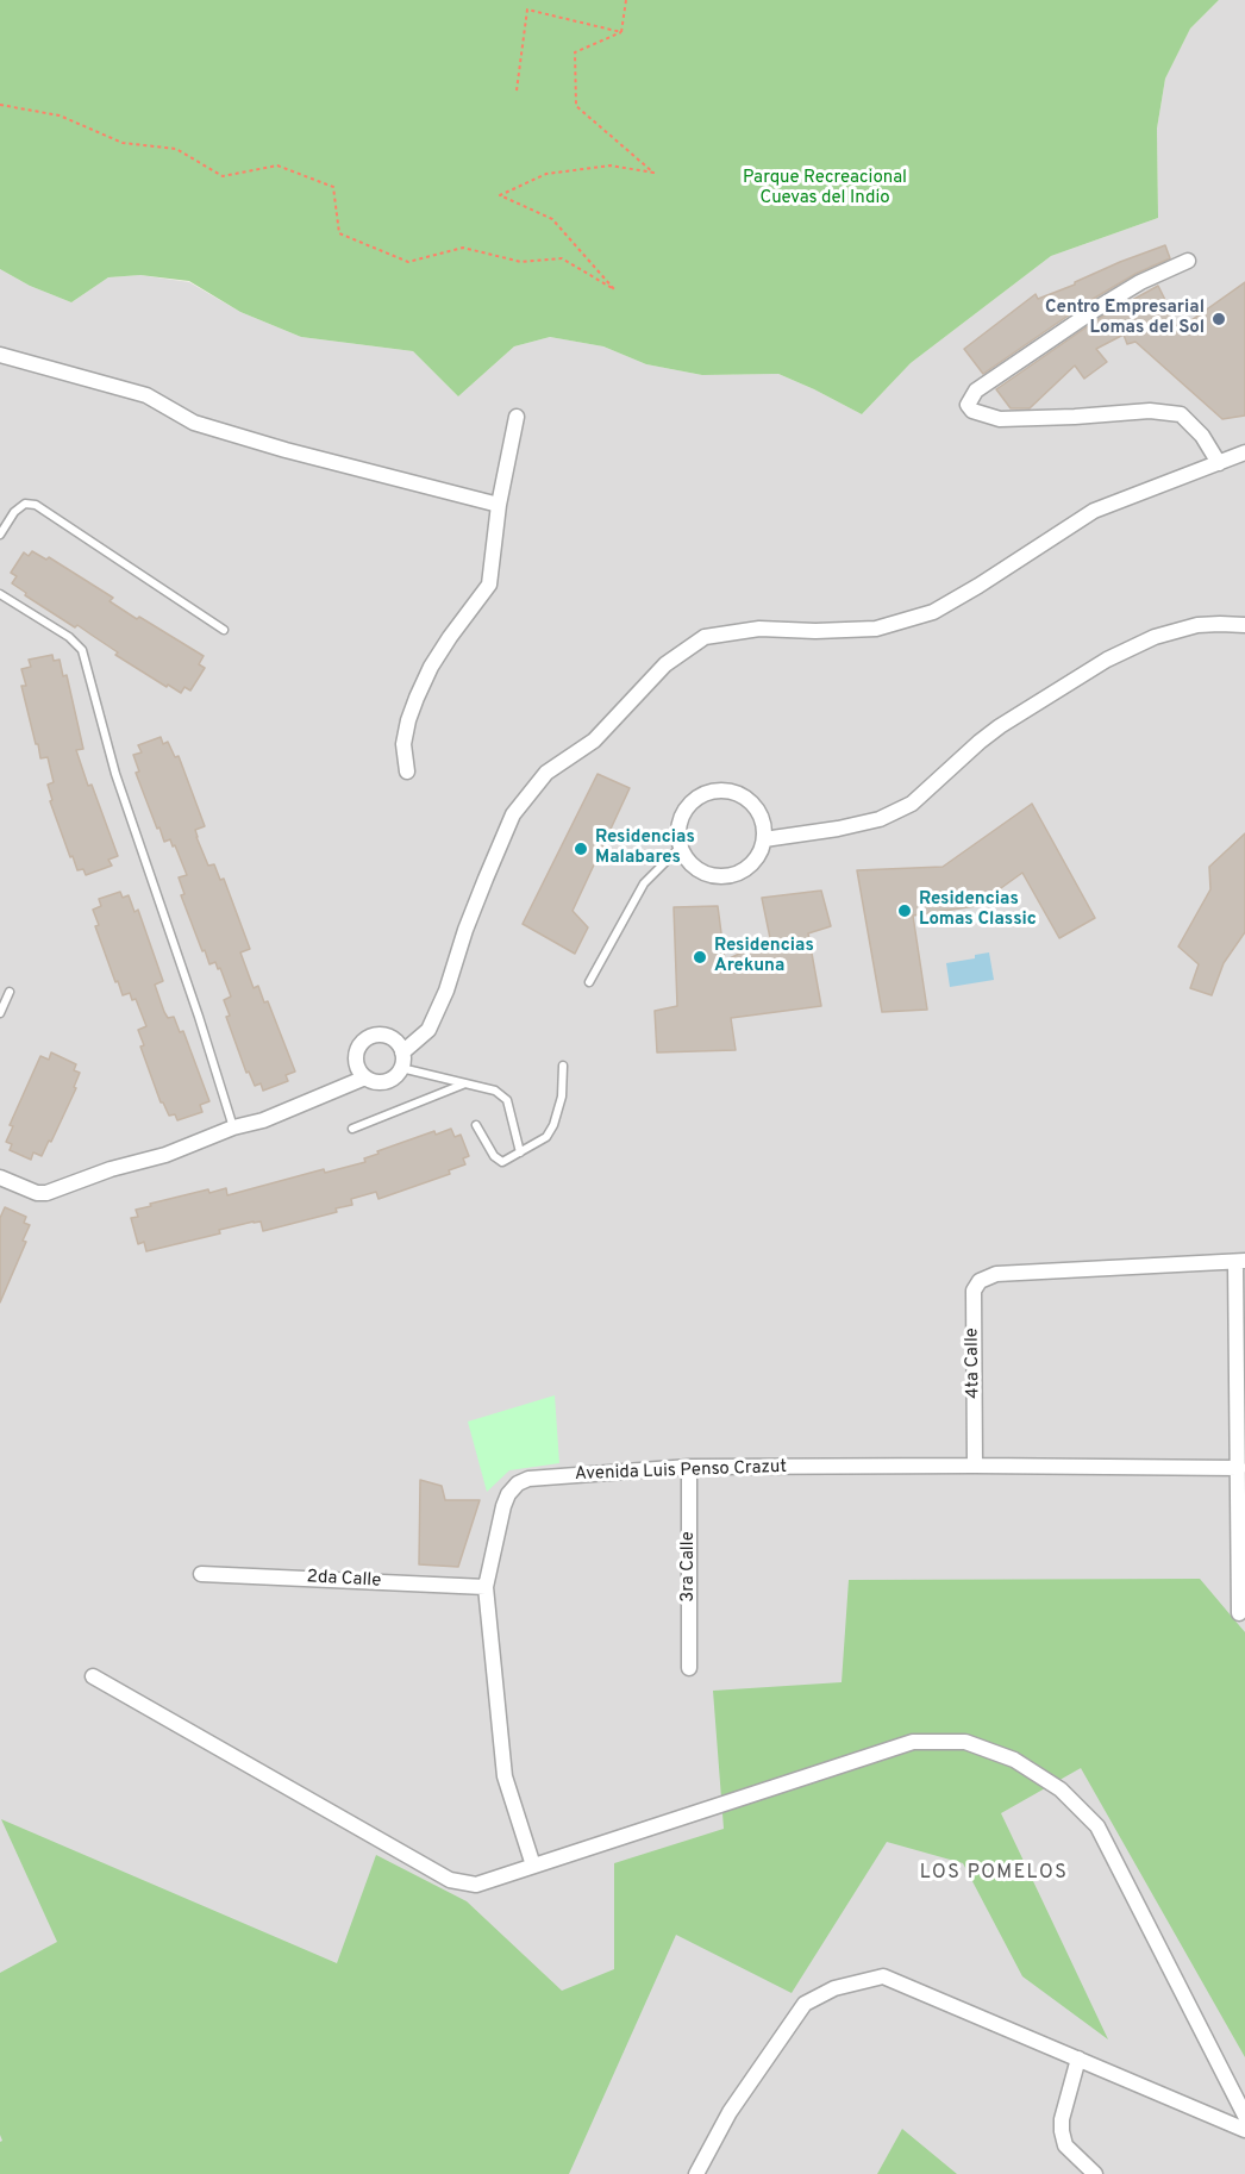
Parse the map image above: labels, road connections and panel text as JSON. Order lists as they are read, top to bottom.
{
  "streets": {
    "street": [
      "4ta Calle",
      "Avenida Luis Penso Crazut",
      "3ra Calle",
      "2da Calle"
    ]
  },
  "crossings": [
    ["4ta Calle", "Avenida Luis Penso Crazut"],
    ["Avenida Luis Penso Crazut", "3ra Calle"],
    ["Avenida Luis Penso Crazut", "2da Calle"]
  ],
  "districts": ["LOS POMELOS"],
  "parks": ["Parque Recreacional Cuevas del Indio"],
  "places": [
    "Centro Empresarial Lomas del Sol",
    "Residencias Malabares",
    "Residencias Lomas Classic",
    "Residencias Arekuna"
  ]
}
